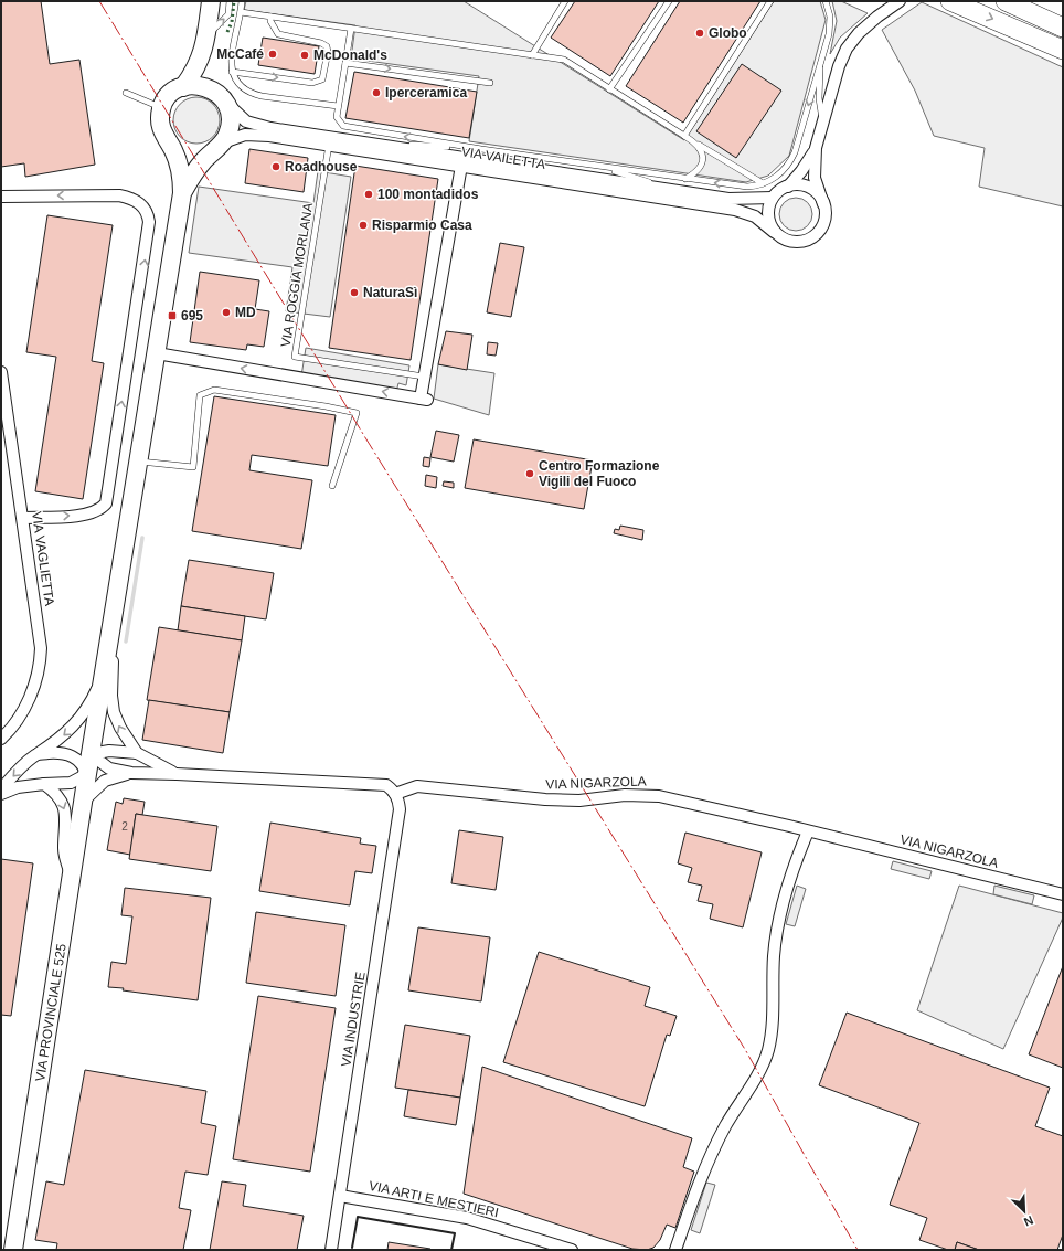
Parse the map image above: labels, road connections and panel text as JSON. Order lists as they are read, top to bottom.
{
  "streets": {
    "main road": ["VIA PROVINCIALE 525"],
    "street": [
      "VIA VAILETTA",
      "VIA VAGLIETTA",
      "VIA NIGARZOLA",
      "VIA INDUSTRIE",
      "VIA ARTI E MESTIERI"
    ],
    "lane": ["VIA ROGGIA MORLANA"]
  },
  "crossings": [
    ["VIA VAILETTA", "VIA ROGGIA MORLANA"],
    ["VIA NIGARZOLA", "VIA INDUSTRIE"],
    ["VIA INDUSTRIE", "VIA ARTI E MESTIERI"]
  ],
  "places": {
    "other": [
      "Globo",
      "McCafé",
      "McDonald's",
      "Iperceramica",
      "Roadhouse",
      "100 montadidos",
      "Risparmio Casa",
      "NaturaSì",
      "MD",
      "Centro Formazione Vigili del Fuoco"
    ],
    "transit": ["695"]
  },
  "house_numbers": ["2"],
  "north": "bottom right"
}
